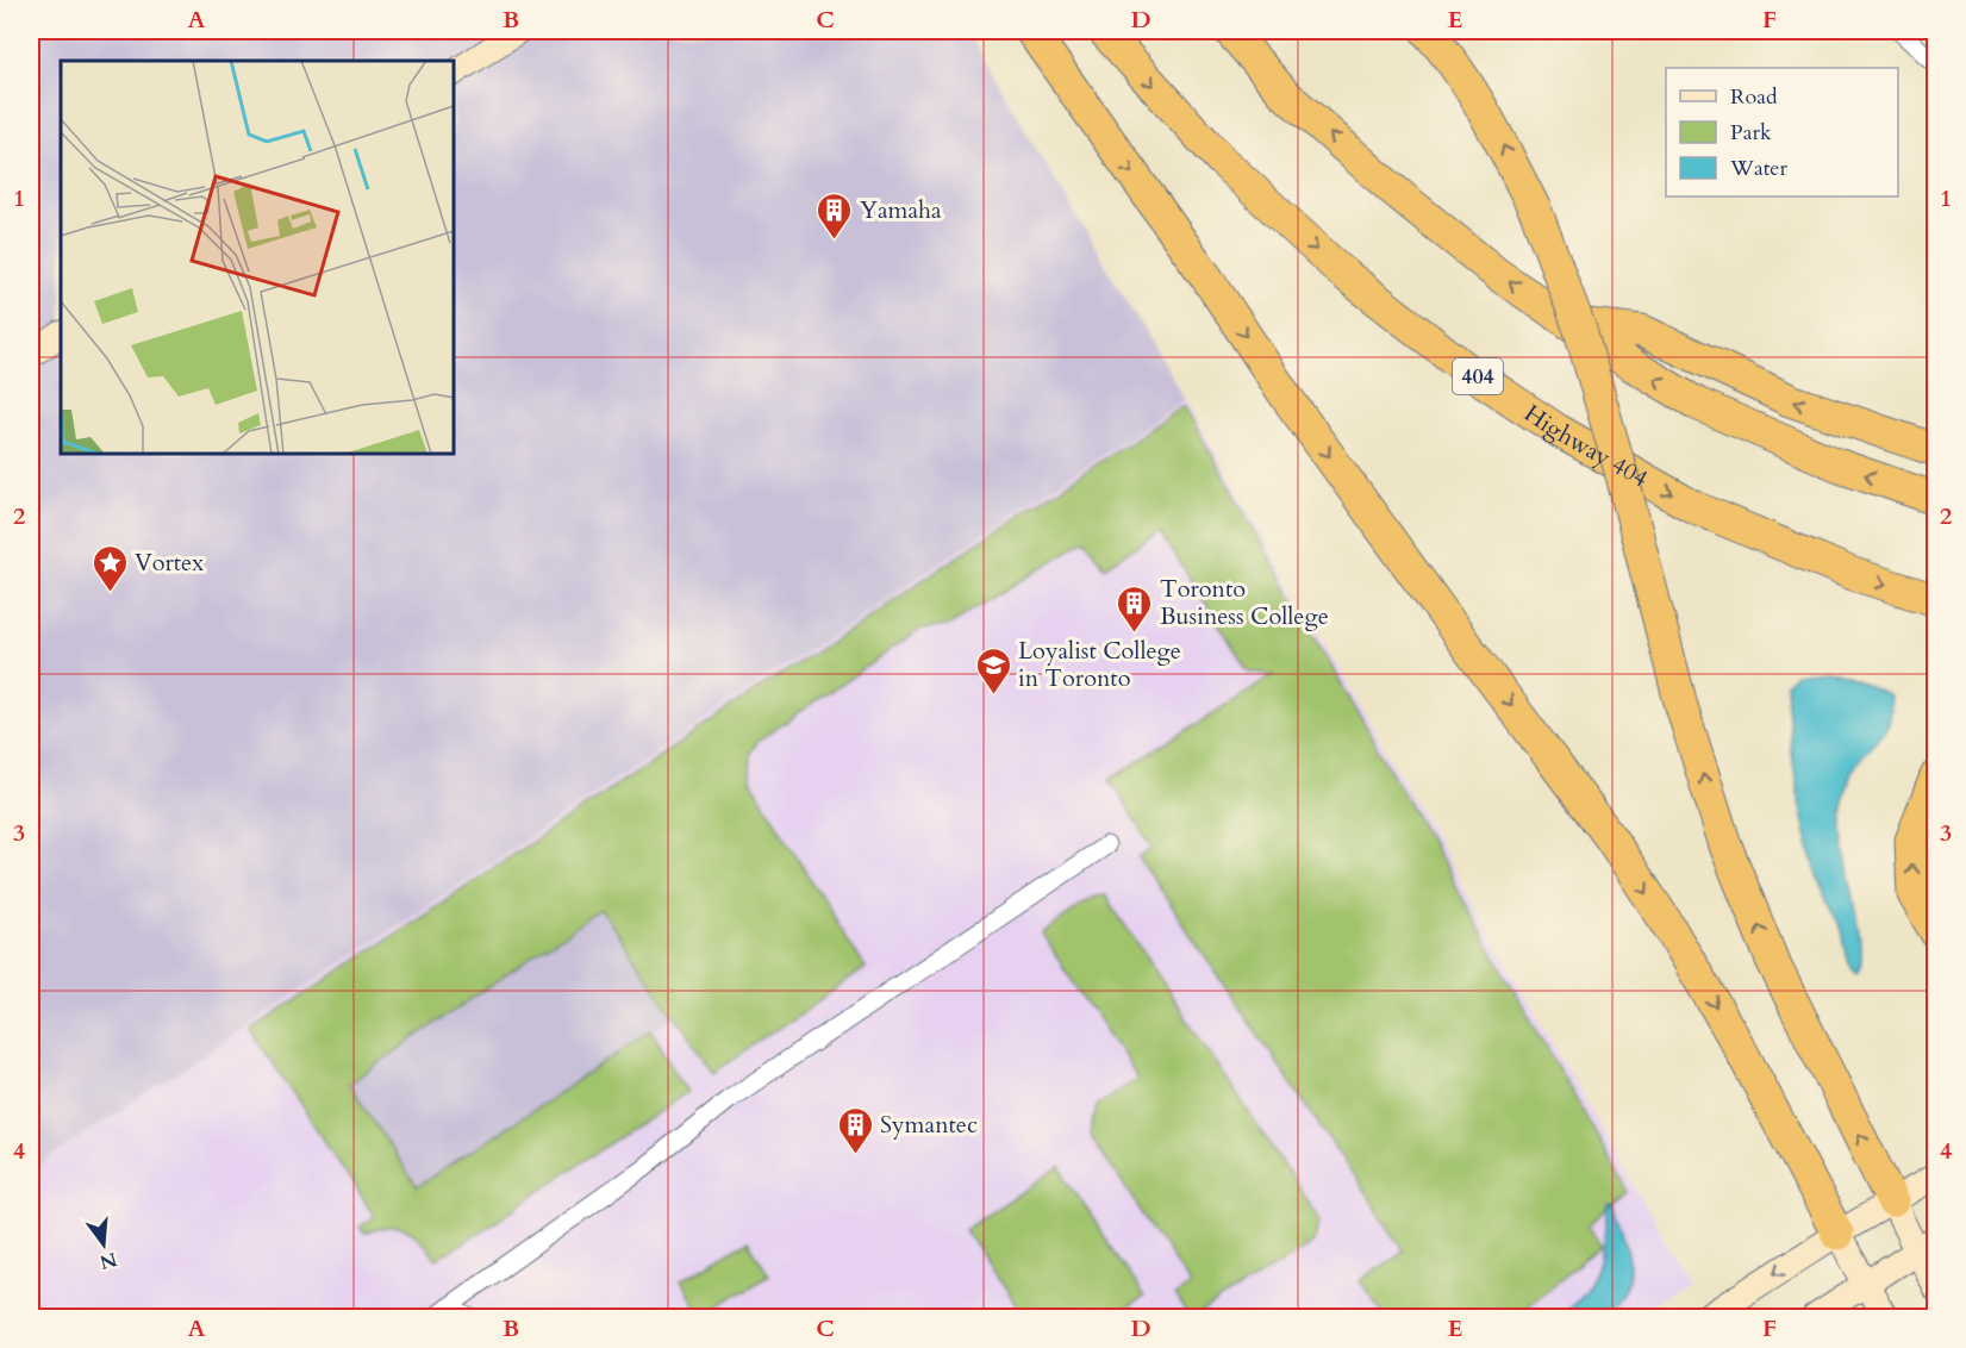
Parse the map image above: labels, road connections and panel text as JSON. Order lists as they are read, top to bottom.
{
  "streets": {
    "highway": ["404", "Highway 404"]
  },
  "places": {
    "building": ["Yamaha", "Toronto Business College", "Symantec"],
    "place": ["Vortex"],
    "school or university": ["Loyalist College in Toronto"]
  },
  "legend": ["Road", "Park", "Water"],
  "north": "bottom",
  "grid": {
    "columns": [
      "A",
      "B",
      "C",
      "D",
      "E",
      "F"
    ],
    "rows": [
      "1",
      "2",
      "3",
      "4"
    ]
  }
}
